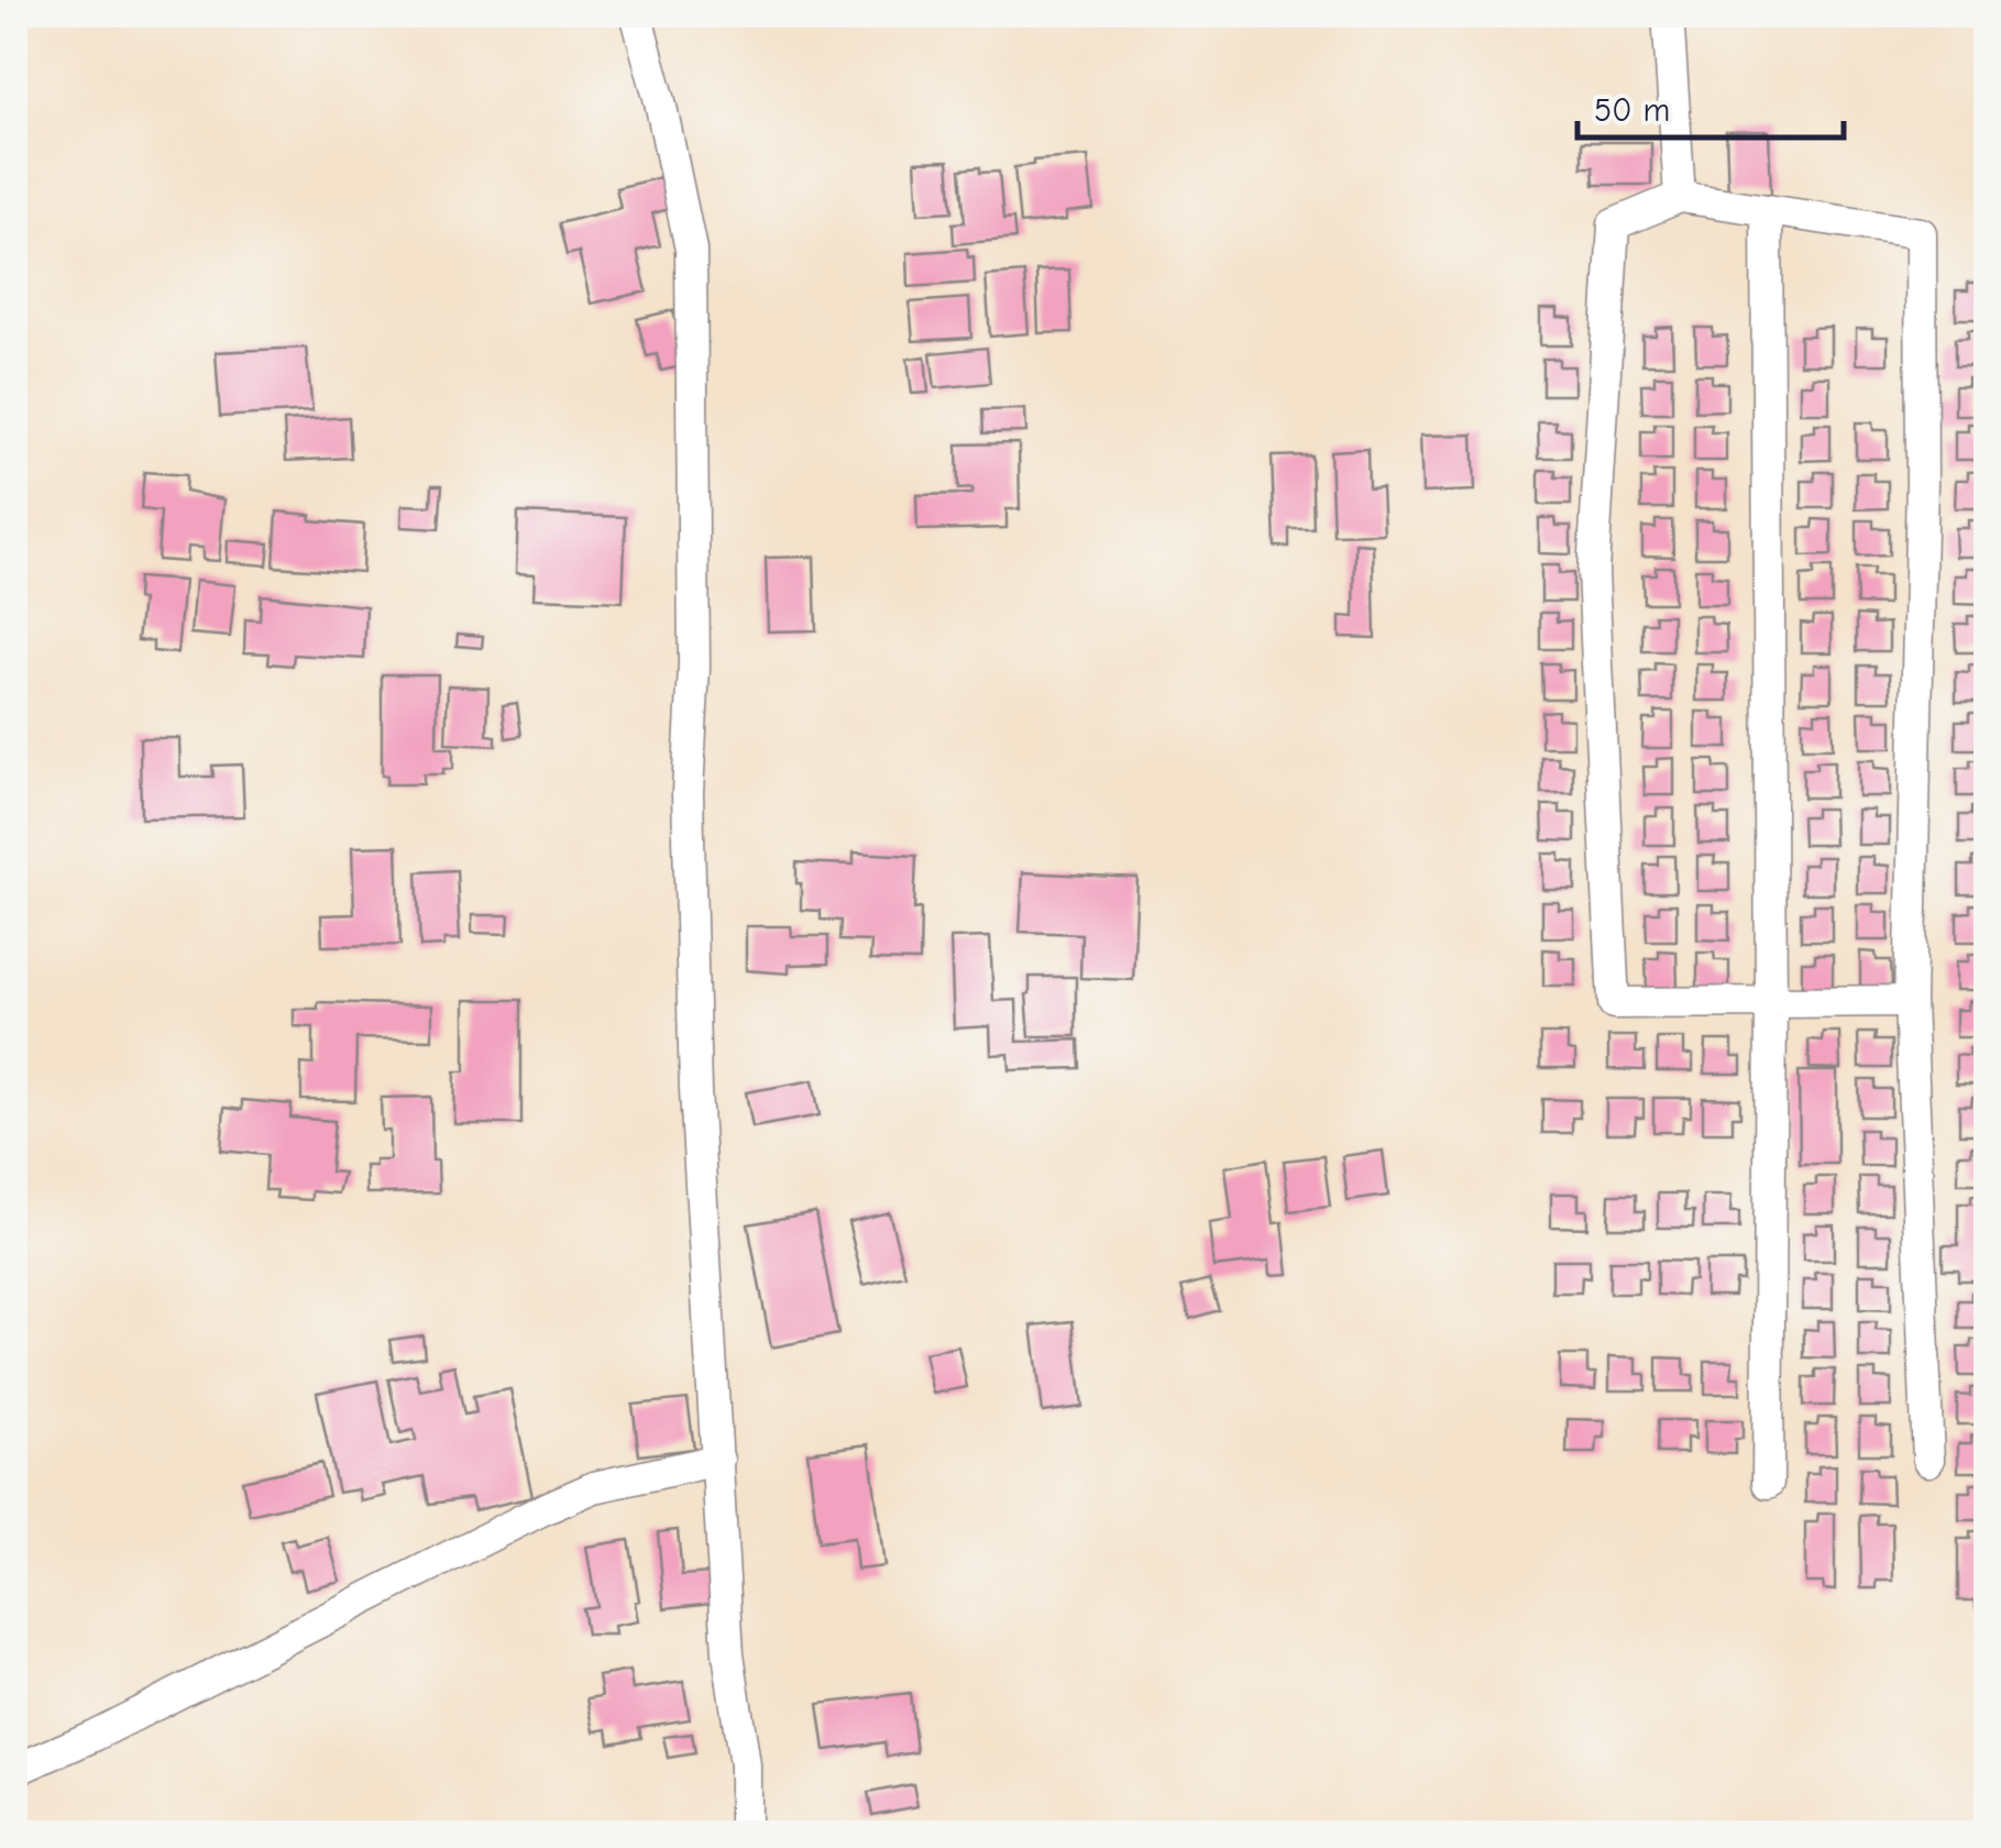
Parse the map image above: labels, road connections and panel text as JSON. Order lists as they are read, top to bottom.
{
  "scale_bar": "50 m"
}
